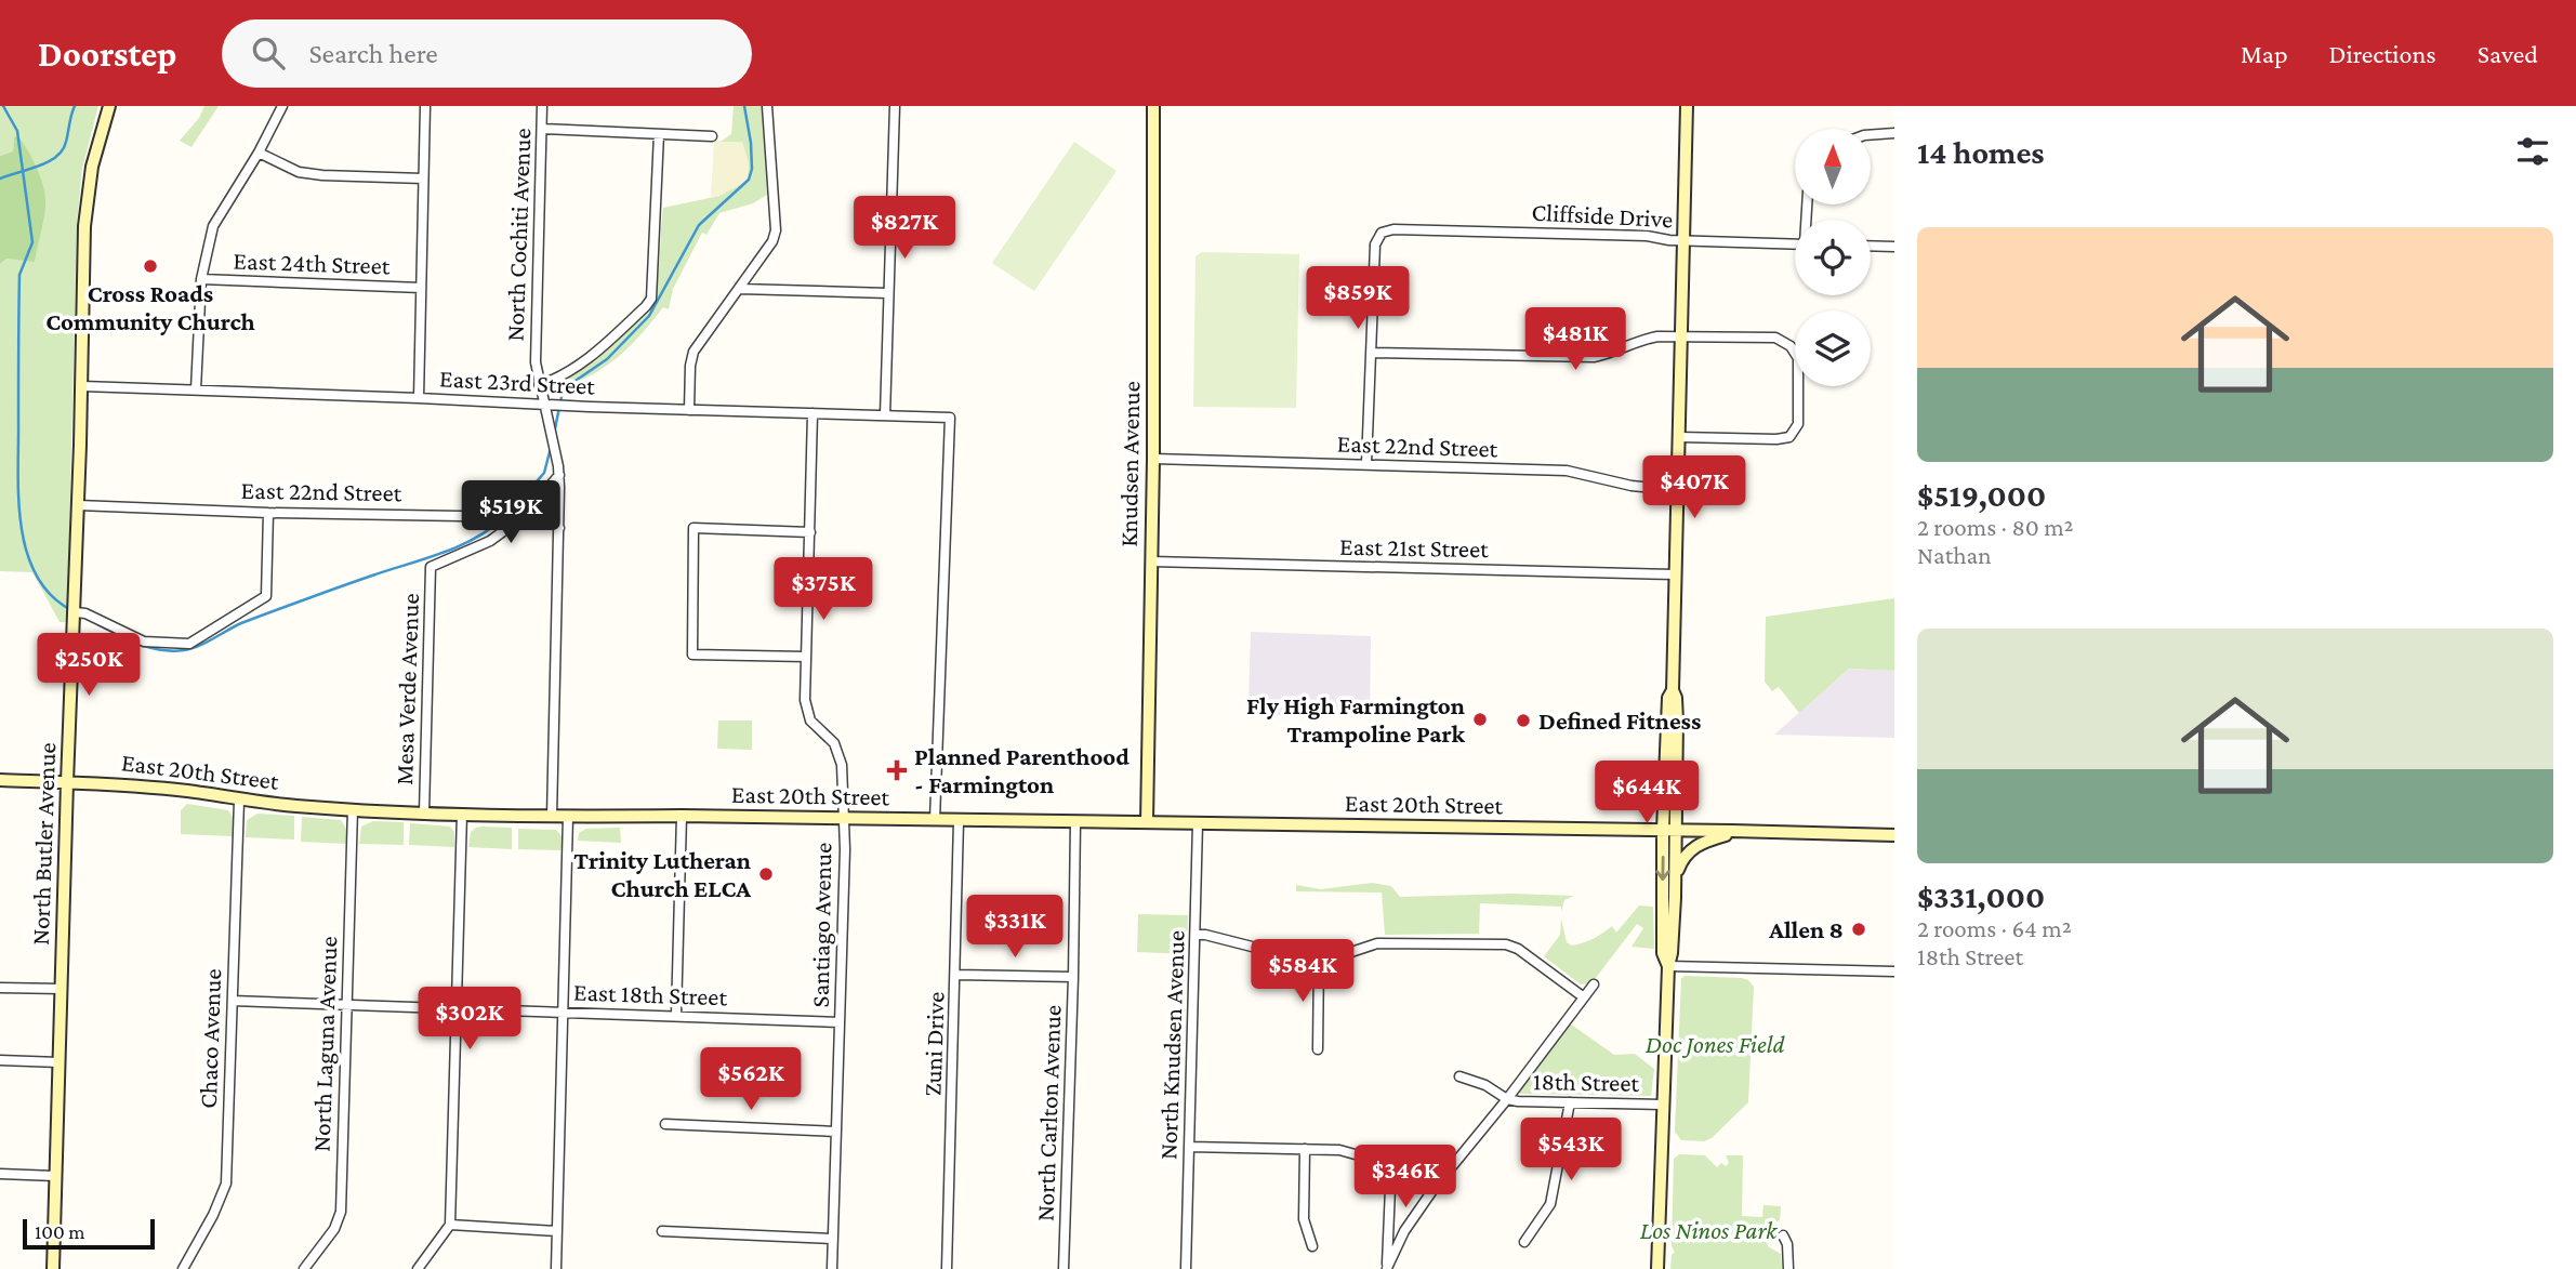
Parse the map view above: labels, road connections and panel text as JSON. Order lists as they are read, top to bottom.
{
  "streets": {
    "main road": ["Knudsen Avenue", "East 20th Street", "North Butler Avenue"],
    "street": [
      "Cliffside Drive",
      "North Cochiti Avenue",
      "East 24th Street",
      "East 23rd Street",
      "East 22nd Street",
      "East 21st Street",
      "Mesa Verde Avenue",
      "Santiago Avenue",
      "East 18th Street",
      "Chaco Avenue",
      "North Laguna Avenue",
      "Zuni Drive",
      "North Knudsen Avenue",
      "18th Street",
      "North Carlton Avenue"
    ]
  },
  "crossings": [
    ["North Cochiti Avenue", "East 23rd Street"],
    ["North Cochiti Avenue", "East 22nd Street"],
    ["North Cochiti Avenue", "East 20th Street"],
    ["East 23rd Street", "East 20th Street"],
    ["East 23rd Street", "North Butler Avenue"],
    ["East 23rd Street", "Santiago Avenue"],
    ["East 22nd Street", "Knudsen Avenue"],
    ["East 22nd Street", "Mesa Verde Avenue"],
    ["East 22nd Street", "North Butler Avenue"],
    ["Knudsen Avenue", "East 21st Street"],
    ["Knudsen Avenue", "East 20th Street"],
    ["Mesa Verde Avenue", "East 20th Street"],
    ["East 20th Street", "North Butler Avenue"],
    ["East 20th Street", "Santiago Avenue"],
    ["East 20th Street", "Chaco Avenue"],
    ["East 20th Street", "North Laguna Avenue"],
    ["East 20th Street", "Zuni Drive"],
    ["East 20th Street", "North Knudsen Avenue"],
    ["East 20th Street", "North Carlton Avenue"],
    ["Santiago Avenue", "East 18th Street"],
    ["East 18th Street", "Chaco Avenue"],
    ["East 18th Street", "North Laguna Avenue"]
  ],
  "parks": ["Doc Jones Field", "Los Ninos Park"],
  "places": {
    "other": [
      "Cross Roads Community Church",
      "Fly High Farmington Trampoline Park",
      "Defined Fitness",
      "Trinity Lutheran Church ELCA",
      "Allen 8"
    ],
    "health": ["Planned Parenthood - Farmington"]
  },
  "scale_bar": "100 m",
  "north": "top",
  "page": {
    "header": "Doorstep",
    "search": "Search here",
    "nav": ["Map", "Directions", "Saved"],
    "heading": "14 homes",
    "price": [
      "$827K",
      "$859K",
      "$481K",
      "$407K",
      "$519K",
      "$375K",
      "$250K",
      "$644K",
      "$331K",
      "$584K",
      "$302K",
      "$562K",
      "$543K",
      "$346K"
    ],
    "list": [
      {
        "name": "$519,000",
        "note": "2 rooms · 80 m² · Nathan"
      },
      {
        "name": "$331,000",
        "note": "2 rooms · 64 m² · 18th Street"
      }
    ],
    "scale": "100 m"
  }
}
